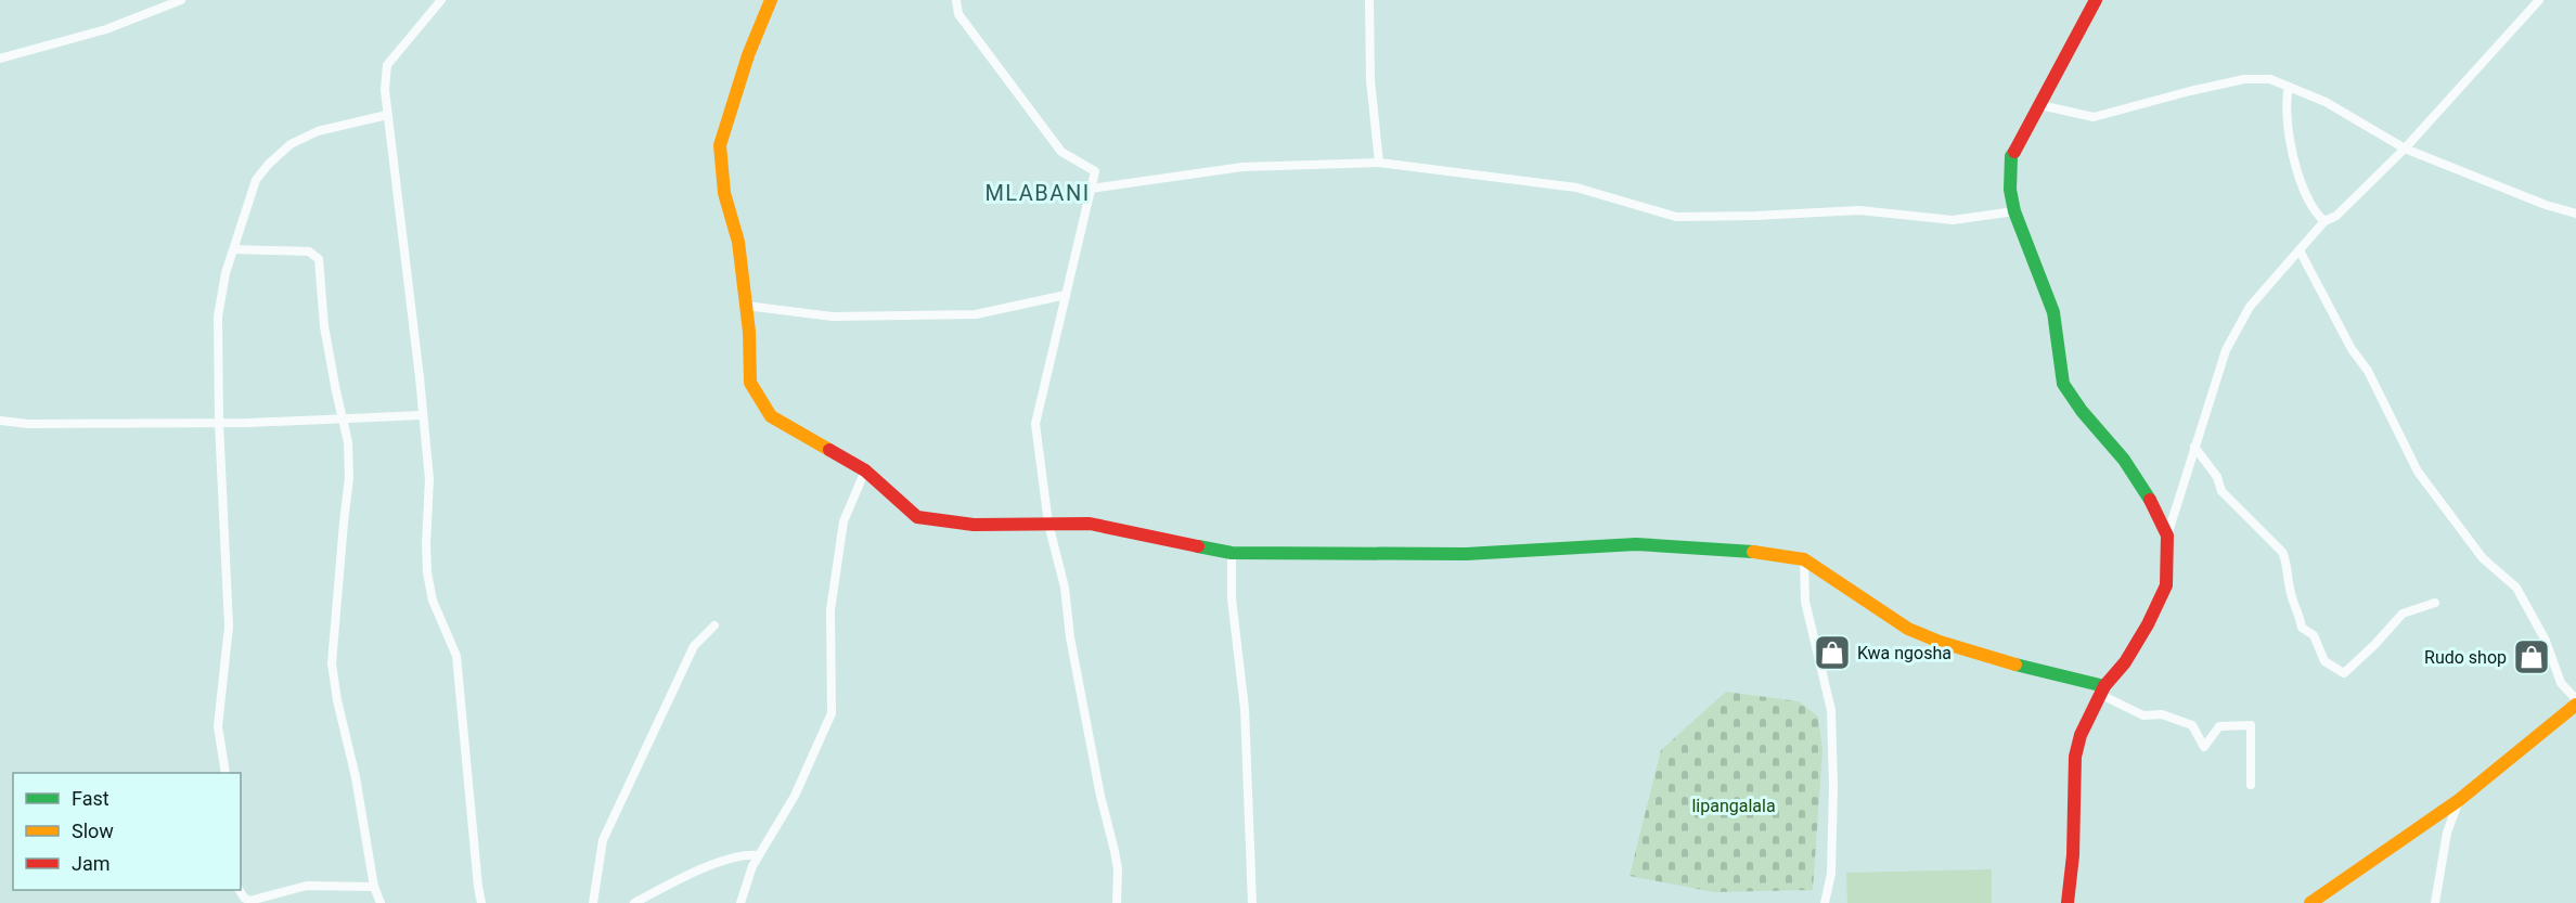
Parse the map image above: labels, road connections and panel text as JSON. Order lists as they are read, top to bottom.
{
  "districts": ["MLABANI"],
  "parks": ["lipangalala"],
  "places": {
    "shop": ["Kwa ngosha", "Rudo shop"]
  },
  "legend": ["Fast", "Slow", "Jam"]
}
